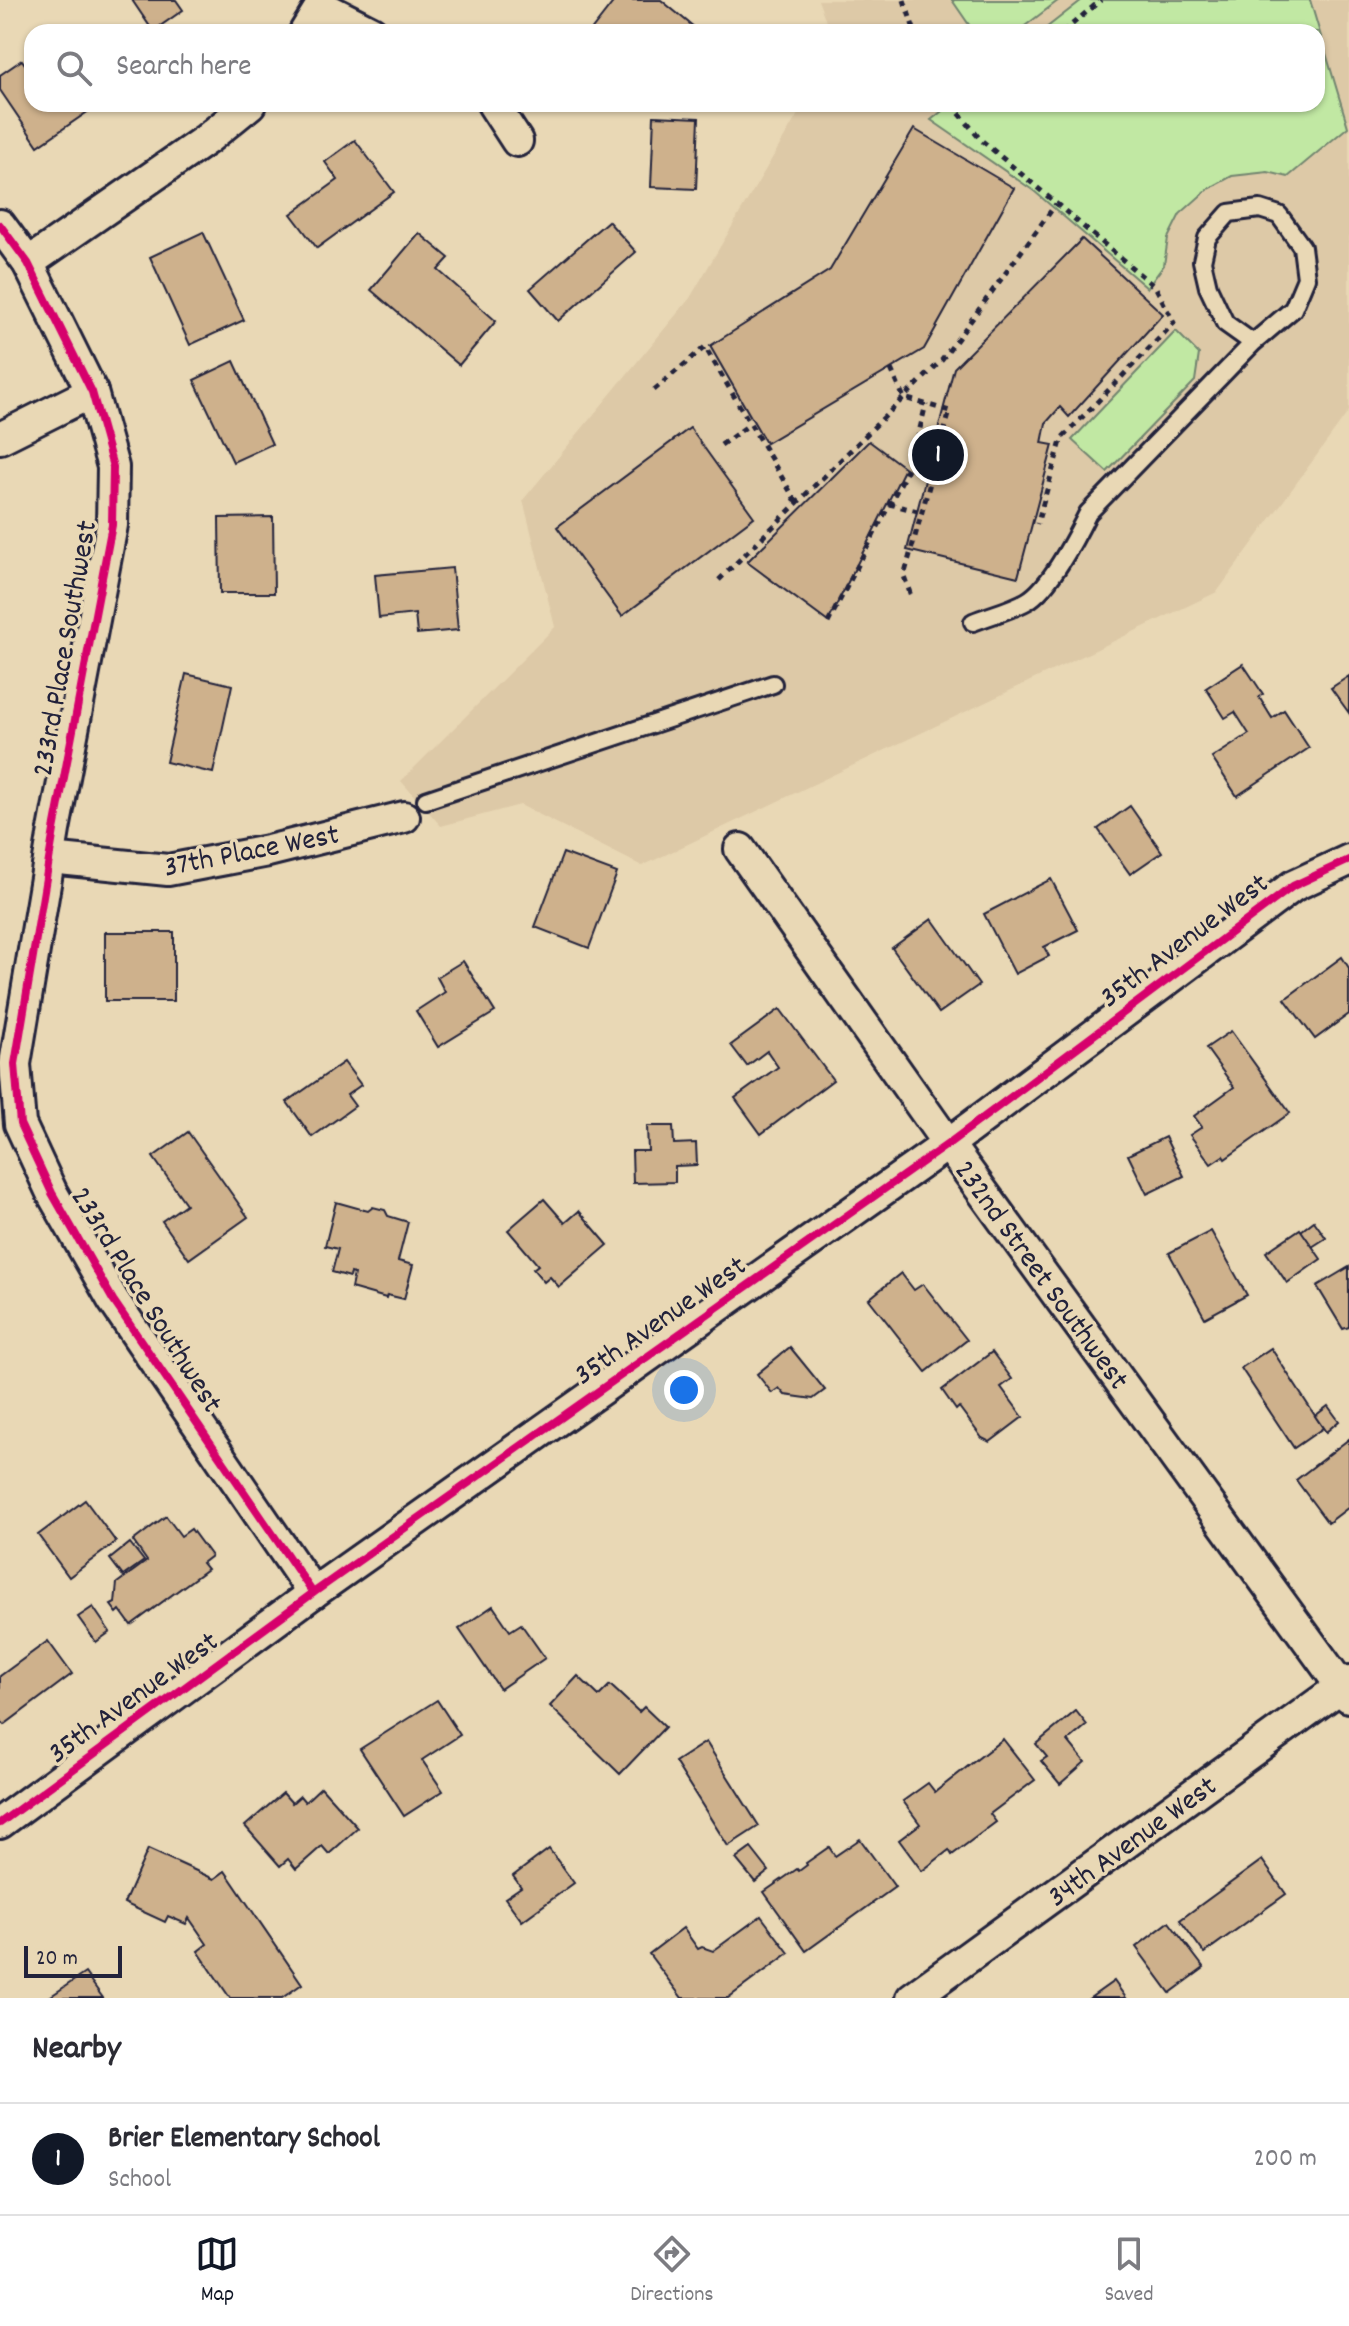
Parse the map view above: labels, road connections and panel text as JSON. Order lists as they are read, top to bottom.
{
  "streets": {
    "street": [
      "233rd Place Southwest",
      "37th Place West",
      "35th Avenue West",
      "232nd Street Southwest",
      "34th Avenue West"
    ]
  },
  "crossings": [
    ["233rd Place Southwest", "37th Place West"],
    ["233rd Place Southwest", "35th Avenue West"],
    ["35th Avenue West", "232nd Street Southwest"],
    ["232nd Street Southwest", "34th Avenue West"]
  ],
  "scale_bar": "20 m",
  "page": {
    "search": "Search here",
    "pins": "1",
    "scale": "20 m",
    "heading": "Nearby",
    "list": [
      {
        "mark": "1",
        "name": "Brier Elementary School",
        "note": "School",
        "value": "200 m"
      }
    ],
    "nav": ["Map", "Directions", "Saved"]
  }
}
